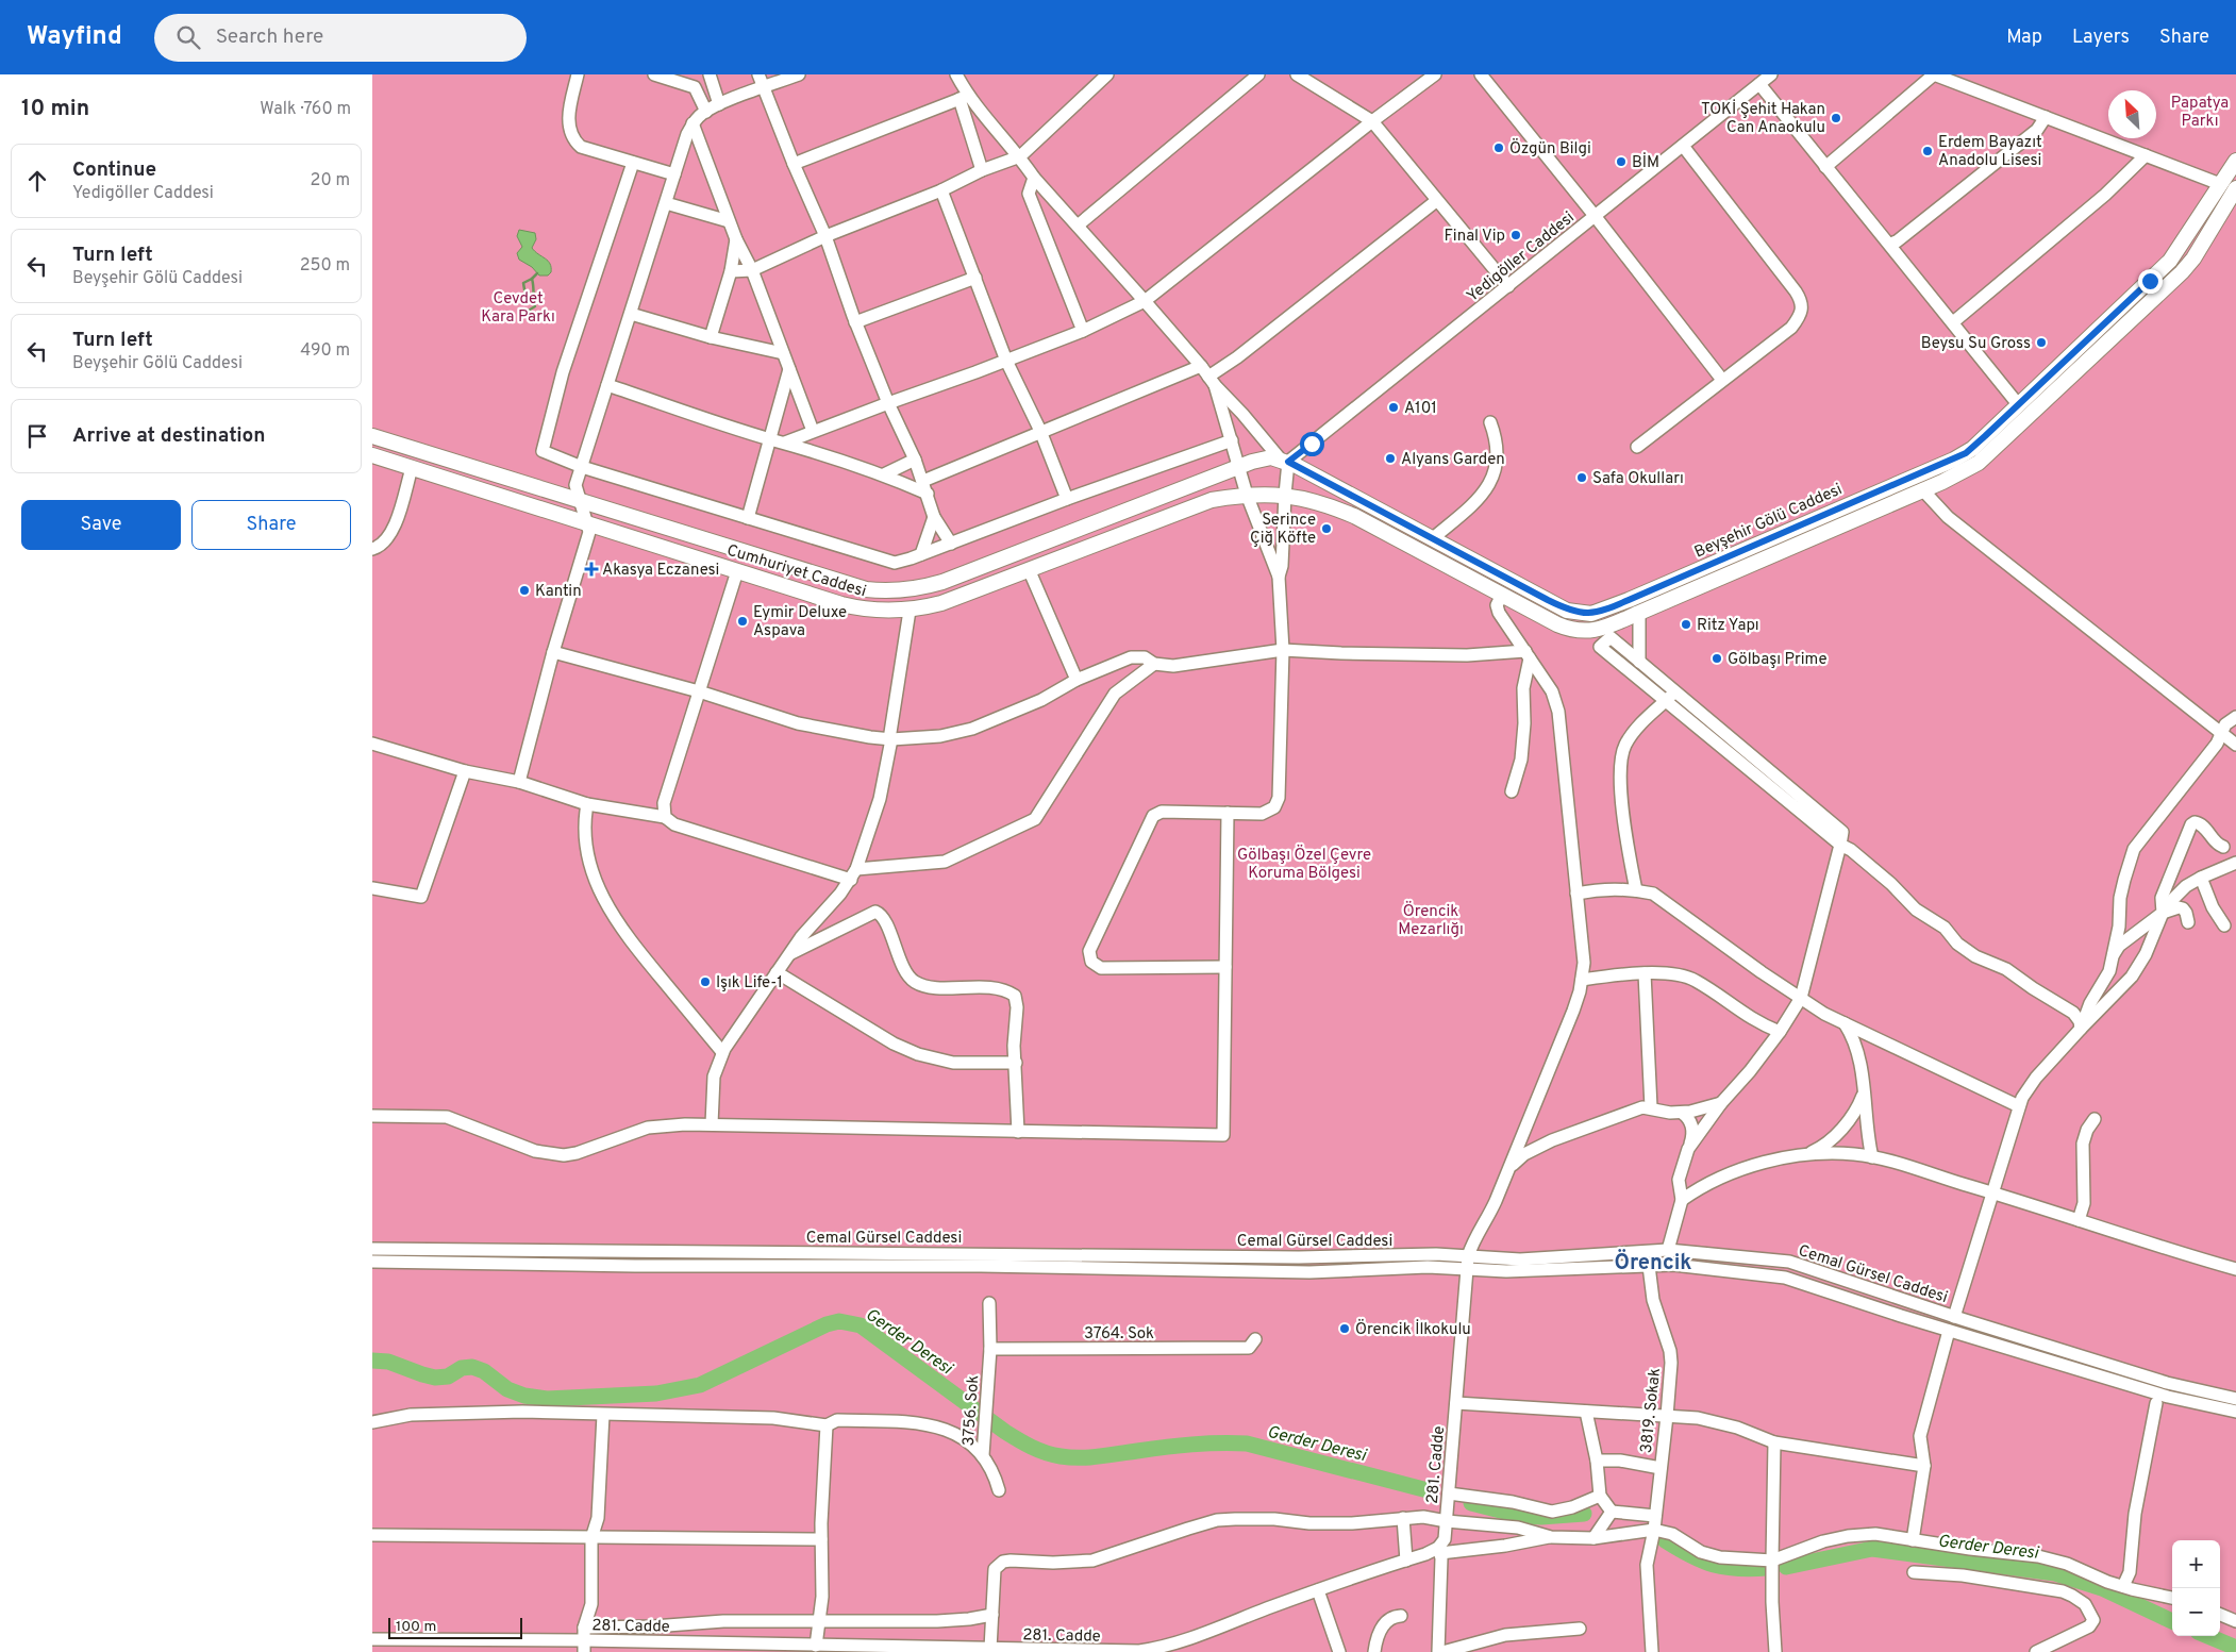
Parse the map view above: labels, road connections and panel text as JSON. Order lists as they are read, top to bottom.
{
  "streets": {
    "main road": ["Beyşehir Gölü Caddesi", "Cumhuriyet Caddesi"],
    "street": [
      "Yedigöller Caddesi",
      "Cemal Gürsel Caddesi",
      "3764. Sok",
      "3756. Sok",
      "3819. Sokak",
      "281. Cadde"
    ]
  },
  "crossings": [
    ["Yedigöller Caddesi", "Beyşehir Gölü Caddesi"],
    ["Cemal Gürsel Caddesi", "3819. Sokak"],
    ["Cemal Gürsel Caddesi", "281. Cadde"],
    ["3764. Sok", "3756. Sok"]
  ],
  "districts": ["Örencik"],
  "water": ["Gerder Deresi"],
  "parks": [
    "Papatya Parkı",
    "Cevdet Kara Parkı",
    "Gölbaşı Özel Çevre Koruma Bölgesi",
    "Örencik Mezarlığı"
  ],
  "places": {
    "other": [
      "TOKİ Şehit Hakan Can Anaokulu",
      "Özgün Bilgi",
      "Erdem Bayazıt Anadolu Lisesi",
      "BİM",
      "Final Vip",
      "Beysu Su Gross",
      "A101",
      "Alyans Garden",
      "Safa Okulları",
      "Serince Çiğ Köfte",
      "Kantin",
      "Eymir Deluxe Aspava",
      "Ritz Yapı",
      "Gölbaşı Prime",
      "Işık Life-1",
      "Örencik İlkokulu"
    ],
    "health": ["Akasya Eczanesi"]
  },
  "scale_bar": "100 m",
  "north": "top left",
  "page": {
    "header": "Wayfind",
    "search": "Search here",
    "nav": ["Map", "Layers", "Share"],
    "heading": ["10 min", "Walk · 760 m"],
    "list": [
      ["Continue", "Yedigöller Caddesi", "20 m"],
      ["Turn left", "Beyşehir Gölü Caddesi", "250 m"],
      ["Turn left", "Beyşehir Gölü Caddesi", "490 m"],
      "Arrive at destination"
    ],
    "buttons": ["Save", "Share"],
    "map_buttons": ["+", "−"],
    "scale": "100 m"
  }
}
